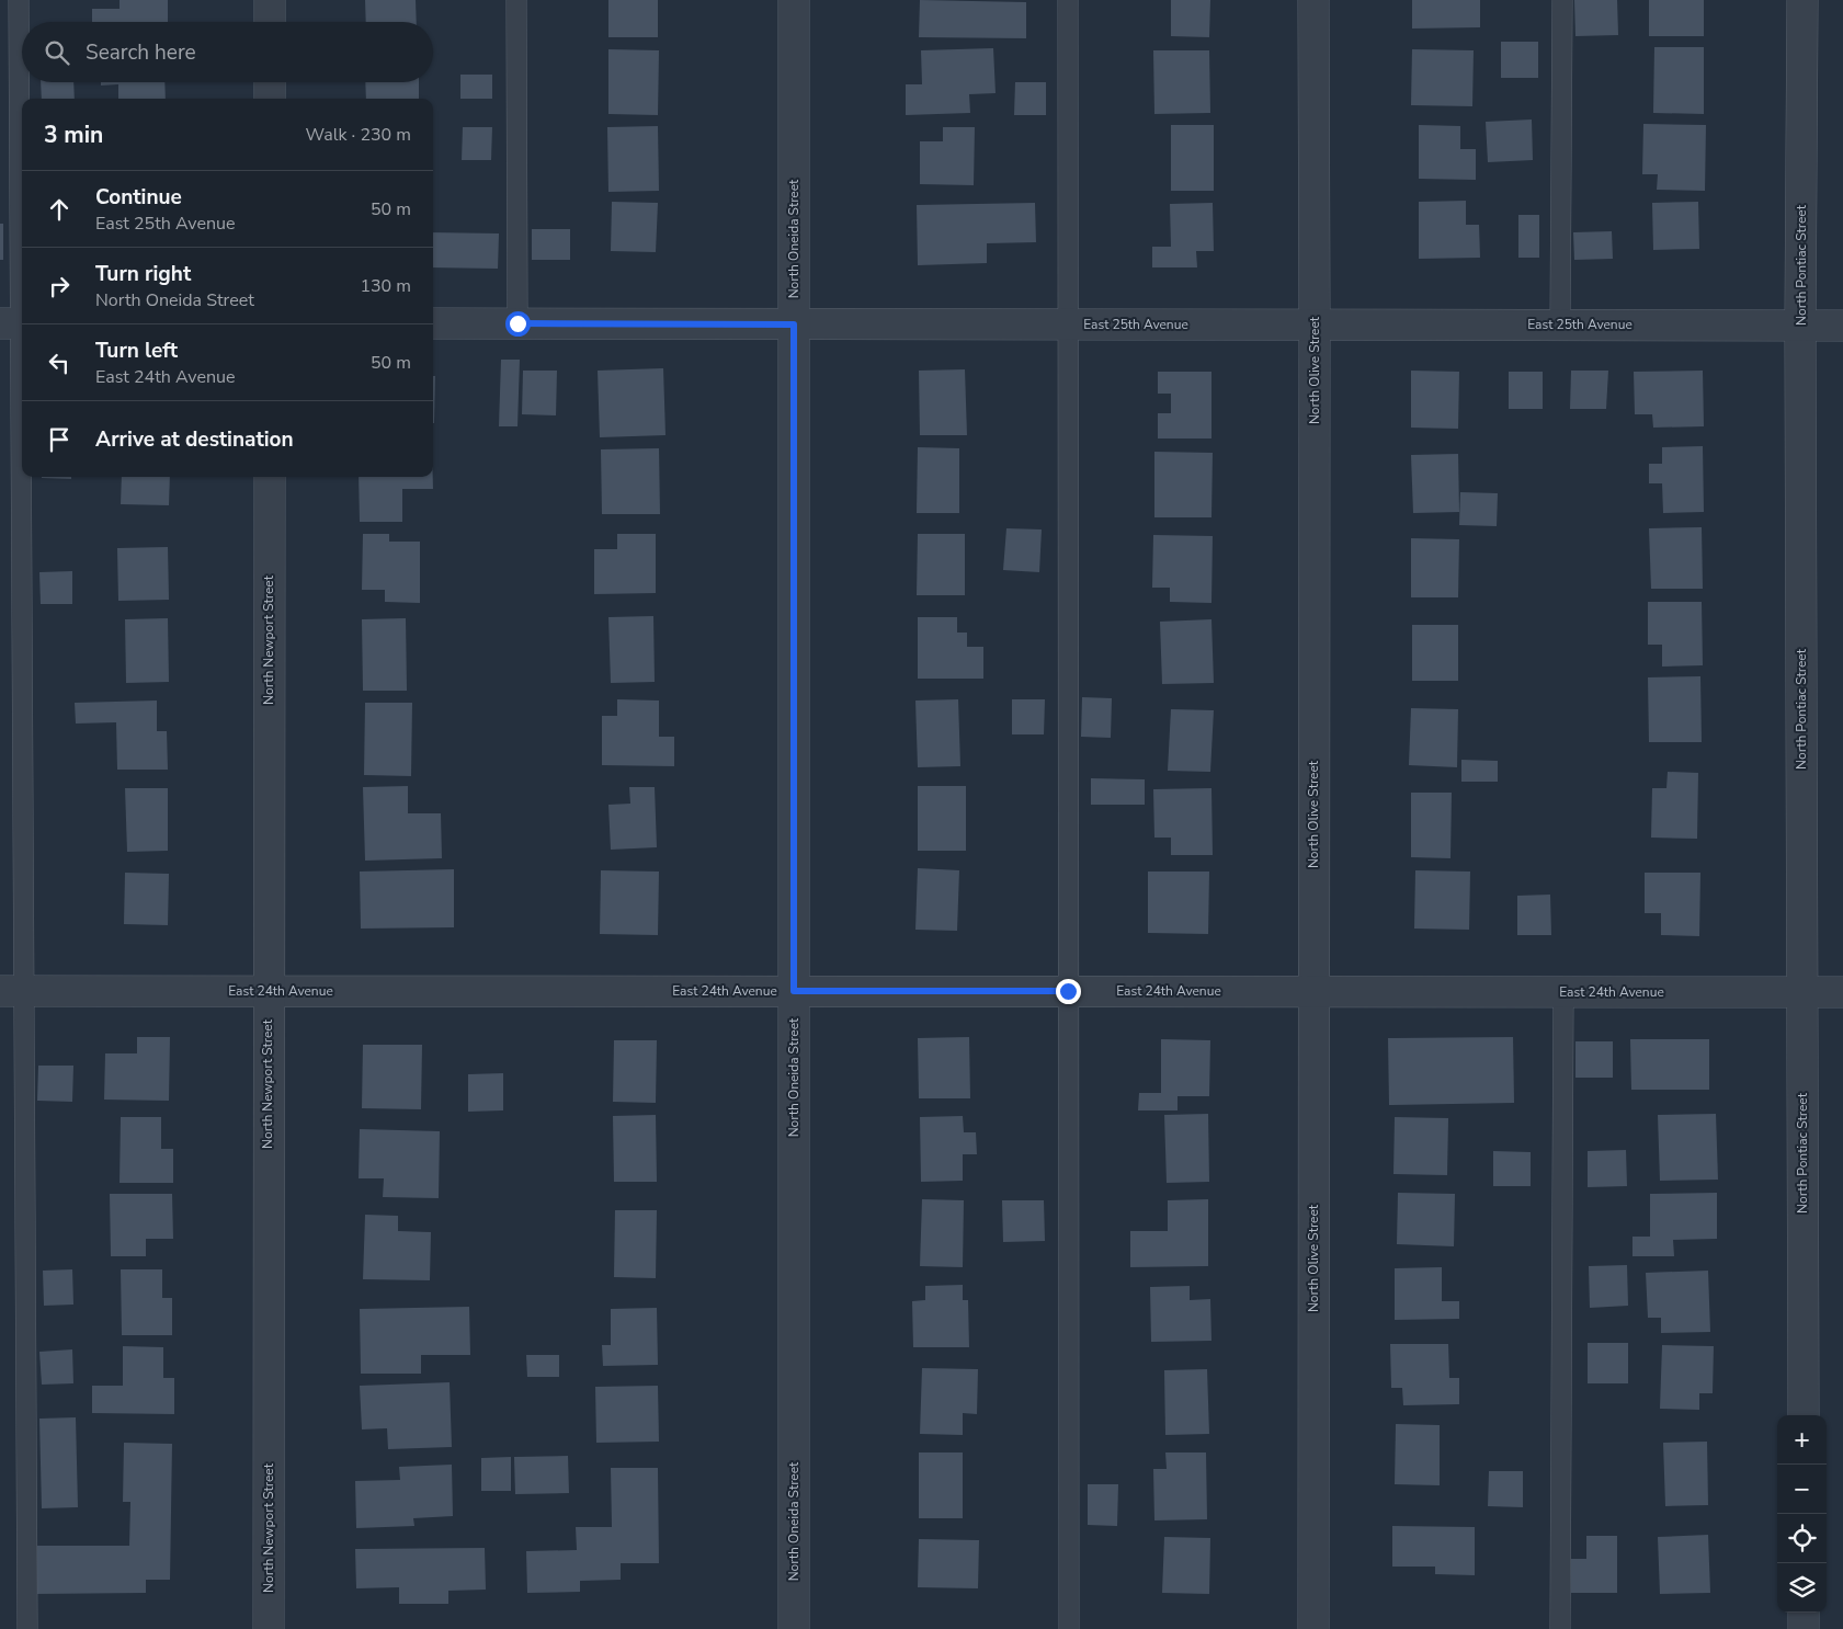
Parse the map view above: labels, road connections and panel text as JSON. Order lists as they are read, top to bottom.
{
  "streets": {
    "street": [
      "North Oneida Street",
      "North Pontiac Street",
      "East 25th Avenue",
      "North Olive Street",
      "North Newport Street",
      "East 24th Avenue"
    ]
  },
  "crossings": [
    ["North Oneida Street", "East 25th Avenue"],
    ["North Oneida Street", "East 24th Avenue"],
    ["North Pontiac Street", "East 25th Avenue"],
    ["North Pontiac Street", "East 24th Avenue"],
    ["East 25th Avenue", "North Olive Street"],
    ["North Olive Street", "East 24th Avenue"],
    ["North Newport Street", "East 24th Avenue"]
  ],
  "page": {
    "search": "Search here",
    "heading": ["3 min", "Walk · 230 m"],
    "list": [
      ["Continue", "East 25th Avenue", "50 m"],
      ["Turn right", "North Oneida Street", "130 m"],
      ["Turn left", "East 24th Avenue", "50 m"],
      "Arrive at destination"
    ],
    "map_buttons": ["+", "−"]
  }
}
